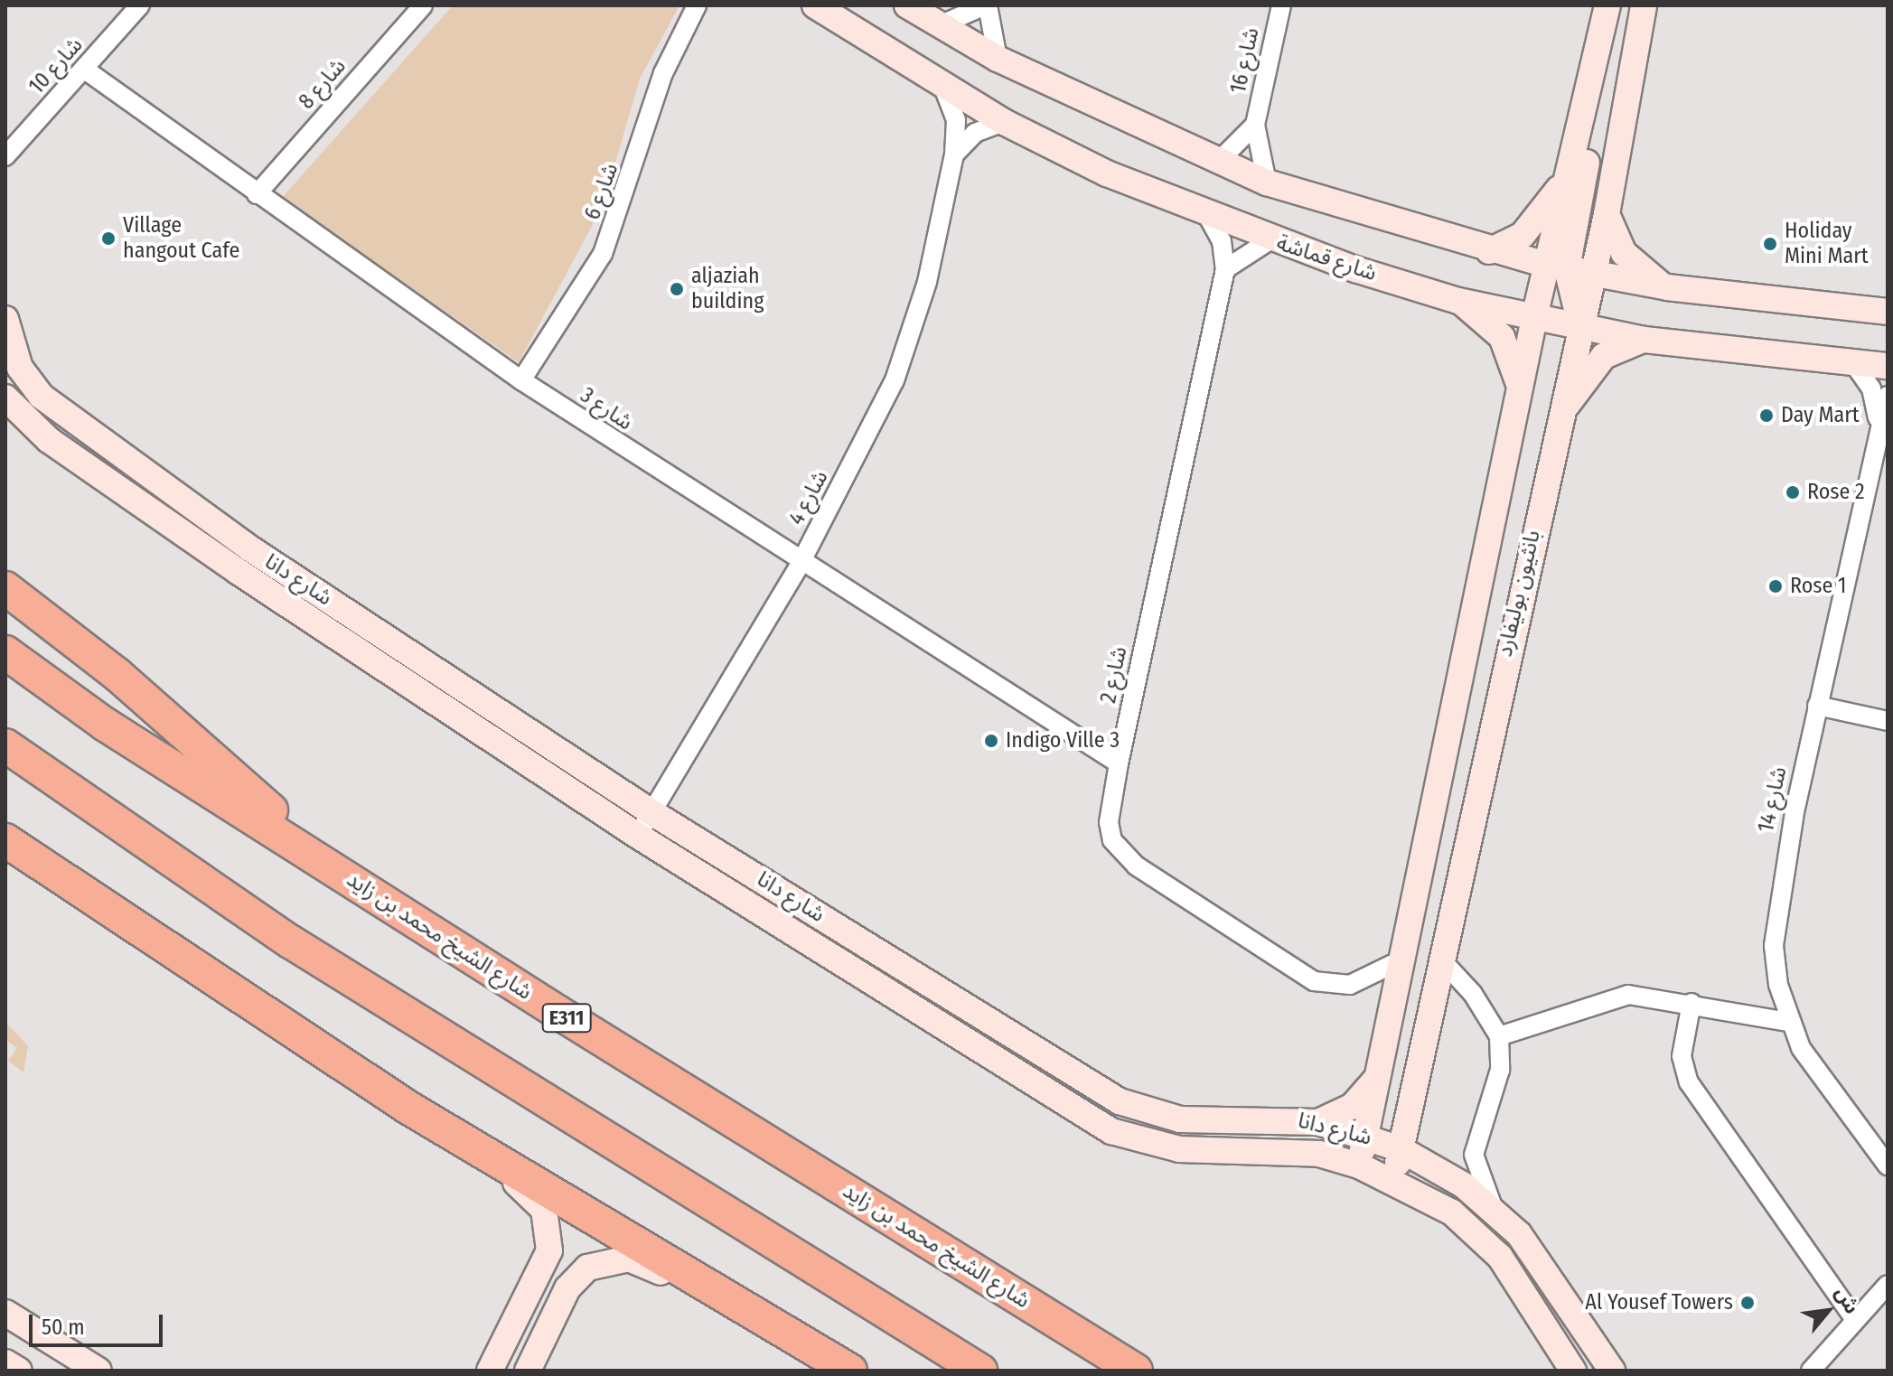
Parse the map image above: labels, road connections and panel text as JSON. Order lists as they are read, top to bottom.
{
  "streets": {
    "highway": ["شارع الشيخ محمد بن زايد", "E311"],
    "street": [
      "شارع 16",
      "شارع 10",
      "شارع 8",
      "شارع 6",
      "شارع قماشة",
      "شارع 3",
      "شارع 4",
      "شارع دانا",
      "بانثيون بوليفارد",
      "شارع 2",
      "شارع 14"
    ]
  },
  "crossings": [
    ["شارع 10", "شارع 3"],
    ["شارع 8", "شارع 3"],
    ["شارع 6", "شارع 3"],
    ["شارع قماشة", "شارع 4"],
    ["شارع قماشة", "بانثيون بوليفارد"],
    ["شارع قماشة", "شارع 2"],
    ["شارع قماشة", "شارع 14"],
    ["شارع 3", "شارع 4"],
    ["شارع 3", "شارع 2"],
    ["شارع 4", "شارع دانا"],
    ["شارع دانا", "بانثيون بوليفارد"],
    ["بانثيون بوليفارد", "شارع 2"]
  ],
  "places": [
    "Village hangout Cafe",
    "Holiday Mini Mart",
    "aljaziah building",
    "Day Mart",
    "Rose 2",
    "Rose 1",
    "Indigo Ville 3",
    "Al Yousef Towers"
  ],
  "scale_bar": "50 m",
  "north": "top right"
}
